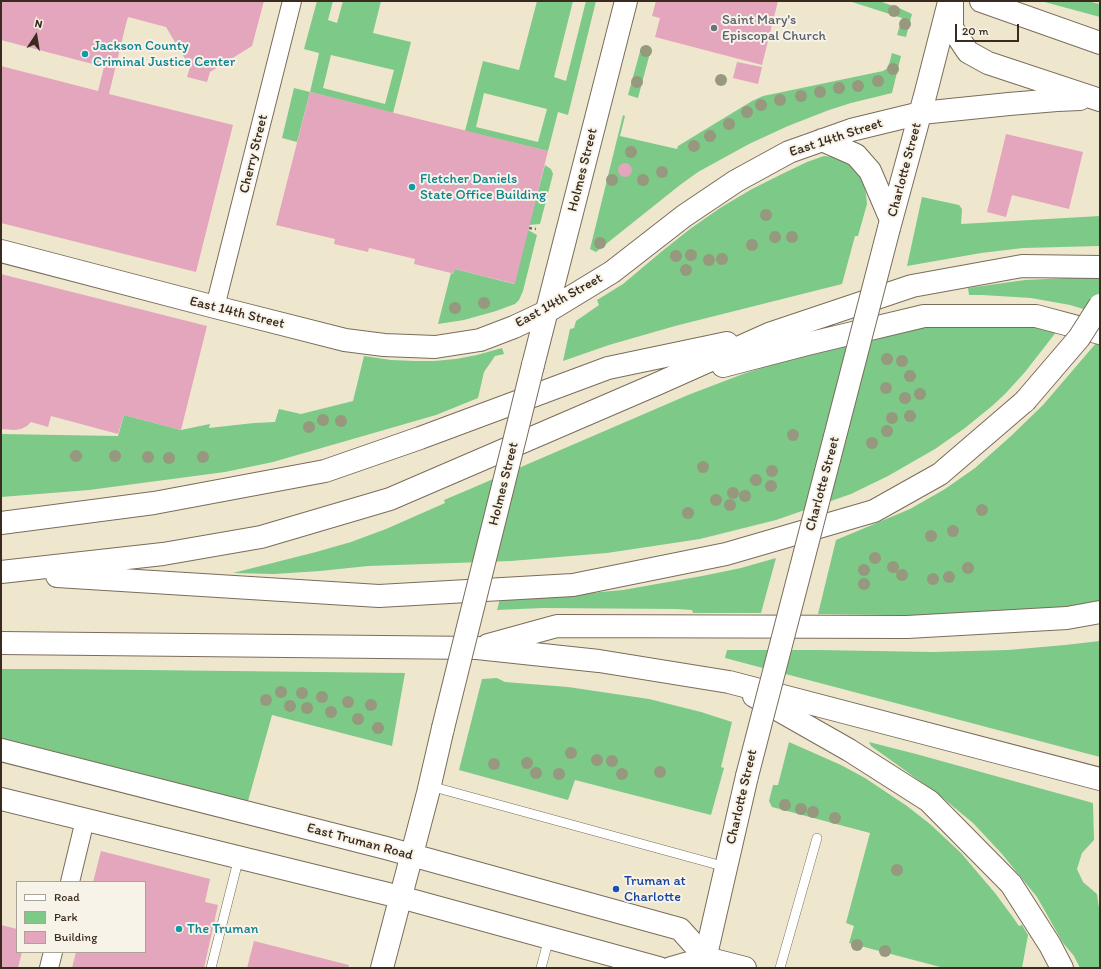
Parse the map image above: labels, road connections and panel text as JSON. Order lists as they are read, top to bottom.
{
  "streets": {
    "main road": [
      "East 14th Street",
      "Holmes Street",
      "Charlotte Street",
      "East Truman Road"
    ],
    "street": ["Cherry Street"]
  },
  "crossings": [
    ["East 14th Street", "Cherry Street"],
    ["East 14th Street", "Holmes Street"],
    ["East 14th Street", "Charlotte Street"],
    ["Holmes Street", "East Truman Road"],
    ["Charlotte Street", "East Truman Road"]
  ],
  "places": [
    "Saint Mary's Episcopal Church",
    "Jackson County Criminal Justice Center",
    "Fletcher Daniels State Office Building",
    "Truman at Charlotte",
    "The Truman"
  ],
  "legend": ["Road", "Park", "Building"],
  "scale_bar": "20 m",
  "north": "top"
}
